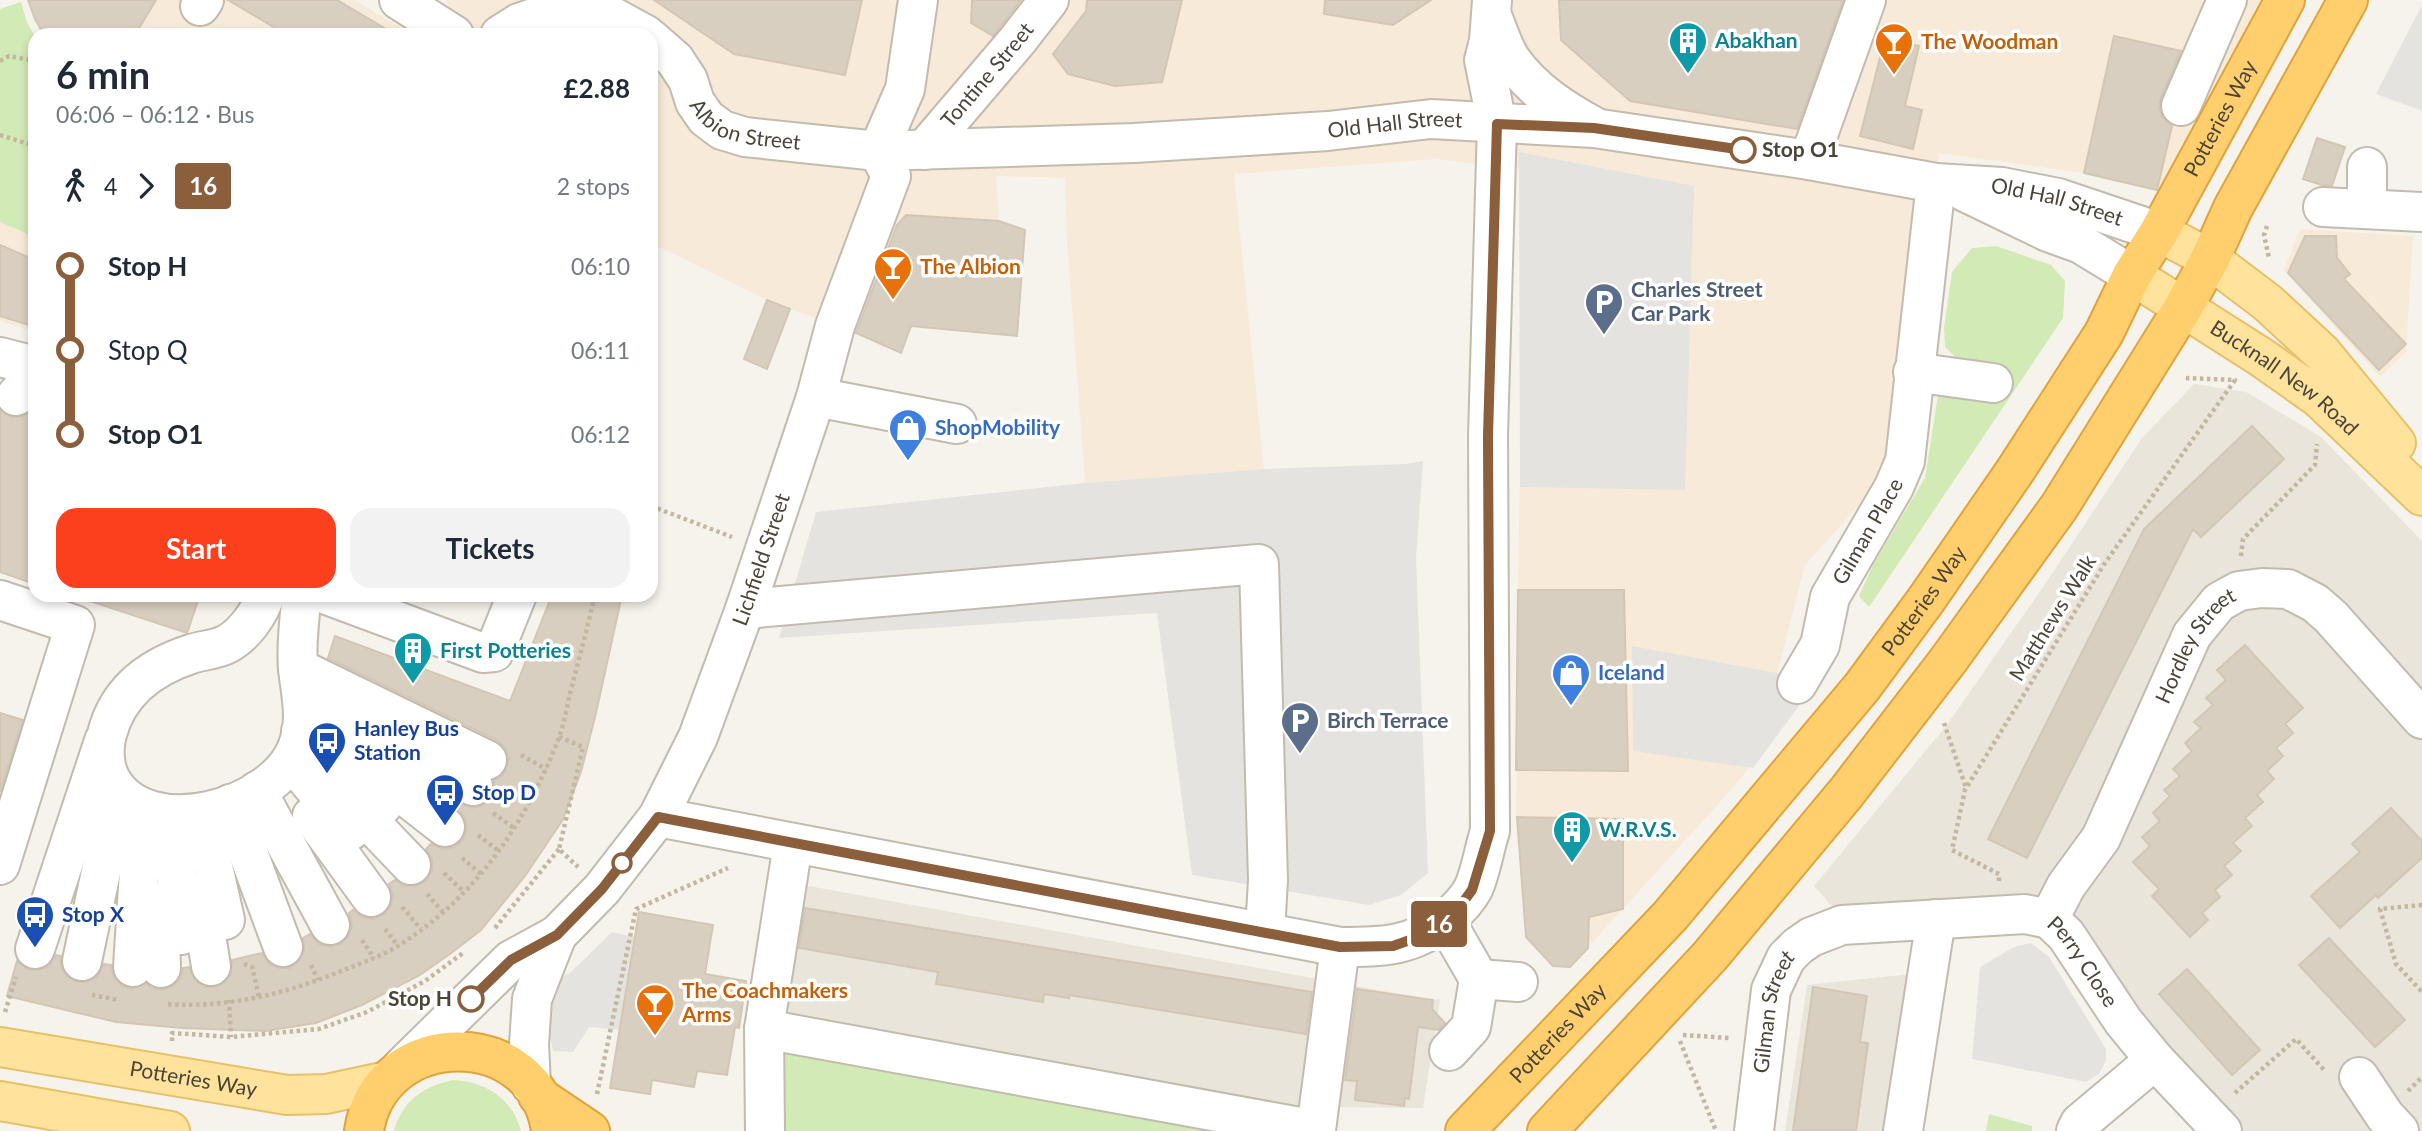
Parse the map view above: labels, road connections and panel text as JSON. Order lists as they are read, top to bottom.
{
  "streets": {
    "highway": ["Potteries Way"],
    "main road": ["Bucknall New Road"],
    "street": [
      "Tontine Street",
      "Albion Street",
      "Old Hall Street",
      "Gilman Place",
      "Lichfield Street",
      "Hordley Street",
      "Perry Close",
      "Gilman Street"
    ],
    "path": ["Matthews Walk"]
  },
  "crossings": [
    ["Tontine Street", "Old Hall Street"],
    ["Albion Street", "Old Hall Street"],
    ["Albion Street", "Lichfield Street"],
    ["Potteries Way", "Old Hall Street"],
    ["Potteries Way", "Bucknall New Road"],
    ["Potteries Way", "Lichfield Street"],
    ["Old Hall Street", "Bucknall New Road"],
    ["Old Hall Street", "Gilman Place"],
    ["Old Hall Street", "Lichfield Street"],
    ["Matthews Walk", "Perry Close"],
    ["Hordley Street", "Perry Close"],
    ["Perry Close", "Gilman Street"]
  ],
  "places": {
    "building": ["Abakhan", "First Potteries", "W.R.V.S."],
    "bar": ["The Woodman", "The Albion", "The Coachmakers Arms"],
    "other": ["Stop O1", "Stop H"],
    "parking": ["Charles Street Car Park", "Birch Terrace"],
    "shop": ["ShopMobility", "Iceland"],
    "bus stop": ["Hanley Bus Station", "Stop D", "Stop X"]
  },
  "lines": ["bus line 16"],
  "page": {
    "on_map": "16",
    "heading": ["6 min", "06:06 – 06:12 · Bus", "£2.88"],
    "legs": ["4", "16", "2 stops"],
    "list": [
      {
        "name": "Stop H",
        "value": "06:10"
      },
      {
        "name": "Stop Q",
        "value": "06:11"
      },
      {
        "name": "Stop O1",
        "value": "06:12"
      }
    ],
    "buttons": ["Start", "Tickets"]
  }
}
